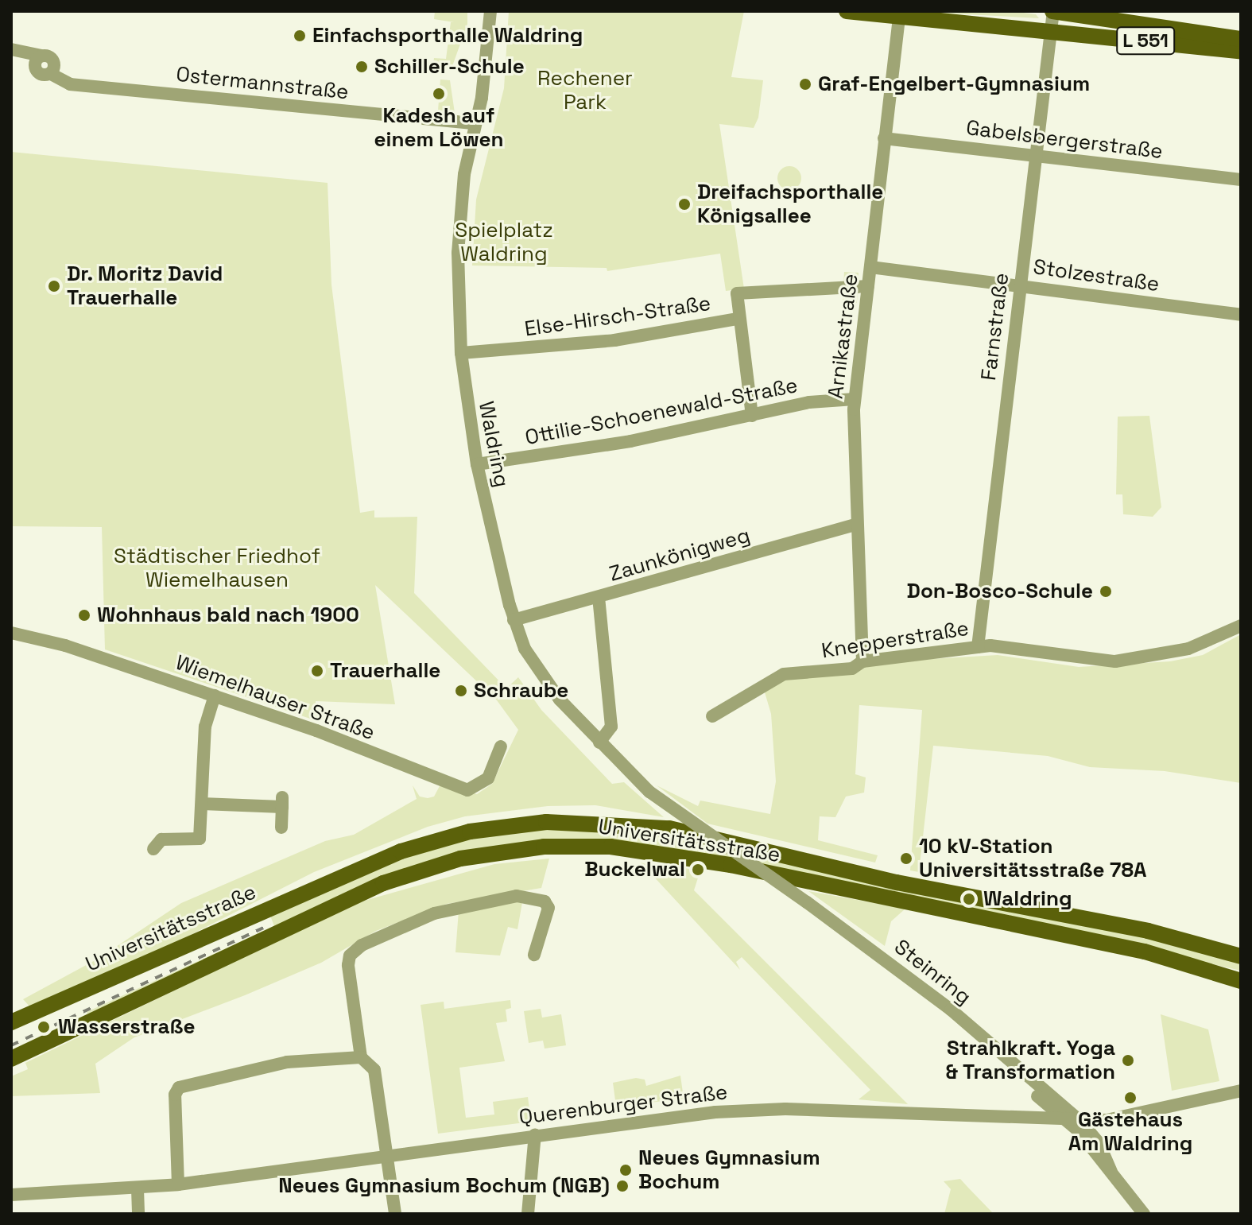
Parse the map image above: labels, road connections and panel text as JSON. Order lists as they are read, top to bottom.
{
  "streets": {
    "main road": ["L 551", "Universitätsstraße"],
    "street": [
      "Ostermannstraße",
      "Gabelsbergerstraße",
      "Stolzestraße",
      "Else-Hirsch-Straße",
      "Farnstraße",
      "Arnikastraße",
      "Ottilie-Schoenewald-Straße",
      "Waldring",
      "Zaunkönigweg",
      "Knepperstraße",
      "Wiemelhauser Straße",
      "Steinring",
      "Querenburger Straße"
    ]
  },
  "crossings": [
    ["L 551", "Farnstraße"],
    ["L 551", "Arnikastraße"],
    ["Ostermannstraße", "Waldring"],
    ["Gabelsbergerstraße", "Farnstraße"],
    ["Gabelsbergerstraße", "Arnikastraße"],
    ["Stolzestraße", "Farnstraße"],
    ["Stolzestraße", "Arnikastraße"],
    ["Else-Hirsch-Straße", "Arnikastraße"],
    ["Else-Hirsch-Straße", "Waldring"],
    ["Farnstraße", "Knepperstraße"],
    ["Arnikastraße", "Ottilie-Schoenewald-Straße"],
    ["Arnikastraße", "Zaunkönigweg"],
    ["Arnikastraße", "Knepperstraße"],
    ["Ottilie-Schoenewald-Straße", "Waldring"],
    ["Waldring", "Zaunkönigweg"],
    ["Waldring", "Steinring"],
    ["Steinring", "Querenburger Straße"]
  ],
  "parks": ["Rechener Park", "Spielplatz Waldring", "Städtischer Friedhof Wiemelhausen"],
  "places": [
    "Einfachsporthalle Waldring",
    "Schiller-Schule",
    "Graf-Engelbert-Gymnasium",
    "Kadesh auf einem Löwen",
    "Dreifachsporthalle Königsallee",
    "Dr. Moritz David Trauerhalle",
    "Don-Bosco-Schule",
    "Wohnhaus bald nach 1900",
    "Trauerhalle",
    "Schraube",
    "10 kV-Station Universitätsstraße 78A",
    "Buckelwal",
    "Waldring",
    "Wasserstraße",
    "Strahlkraft. Yoga & Transformation",
    "Gästehaus Am Waldring",
    "Neues Gymnasium Bochum",
    "Neues Gymnasium Bochum (NGB)"
  ]
}
